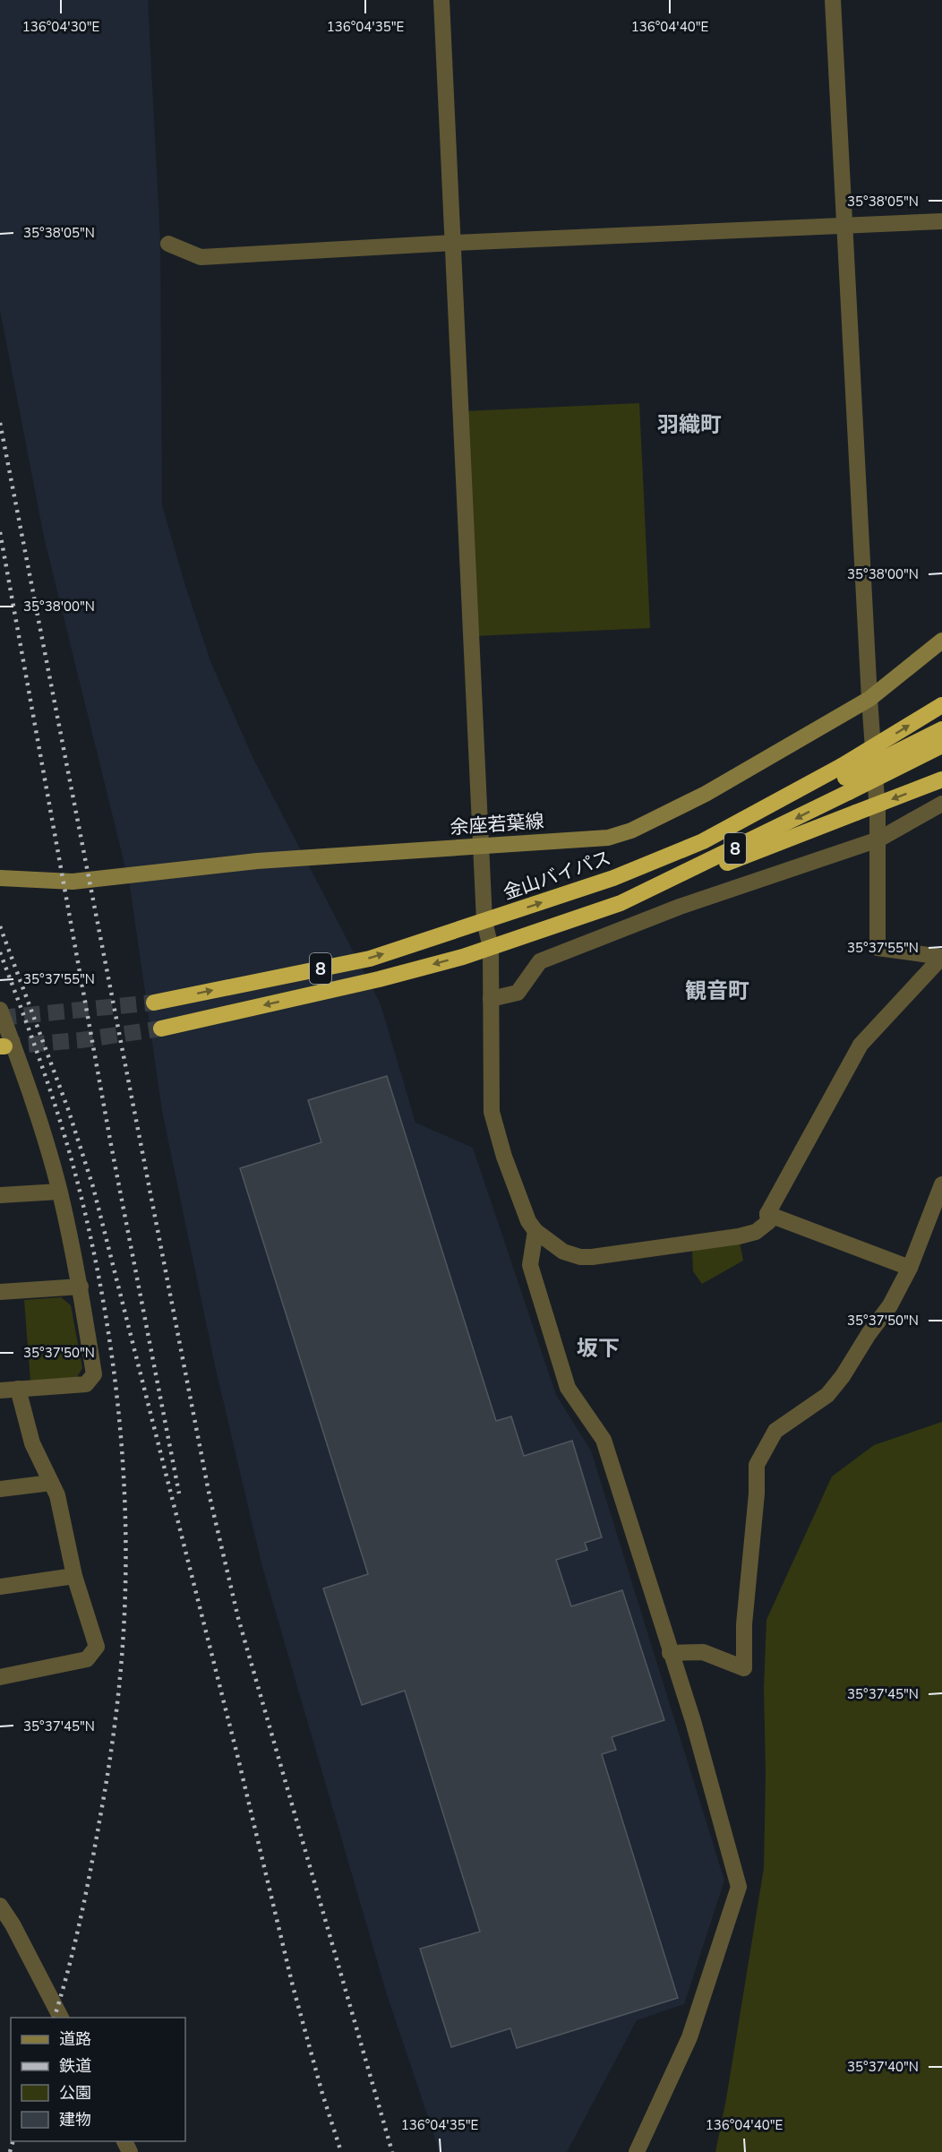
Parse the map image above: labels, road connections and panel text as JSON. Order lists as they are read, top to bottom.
{
  "streets": {
    "highway": ["8", "金山バイパス"],
    "main road": ["余座若葉線"]
  },
  "crossings": [
    ["8", "金山バイパス"]
  ],
  "districts": ["羽織町", "観音町", "坂下"],
  "legend": [
    "道路",
    "鉄道",
    "公園",
    "建物"
  ],
  "coordinates": [
    "136°04'30\"E",
    "136°04'35\"E",
    "136°04'40\"E",
    "35°38'05\"N",
    "35°38'00\"N",
    "35°37'55\"N",
    "35°37'50\"N",
    "35°37'45\"N",
    "35°37'40\"N"
  ]
}
